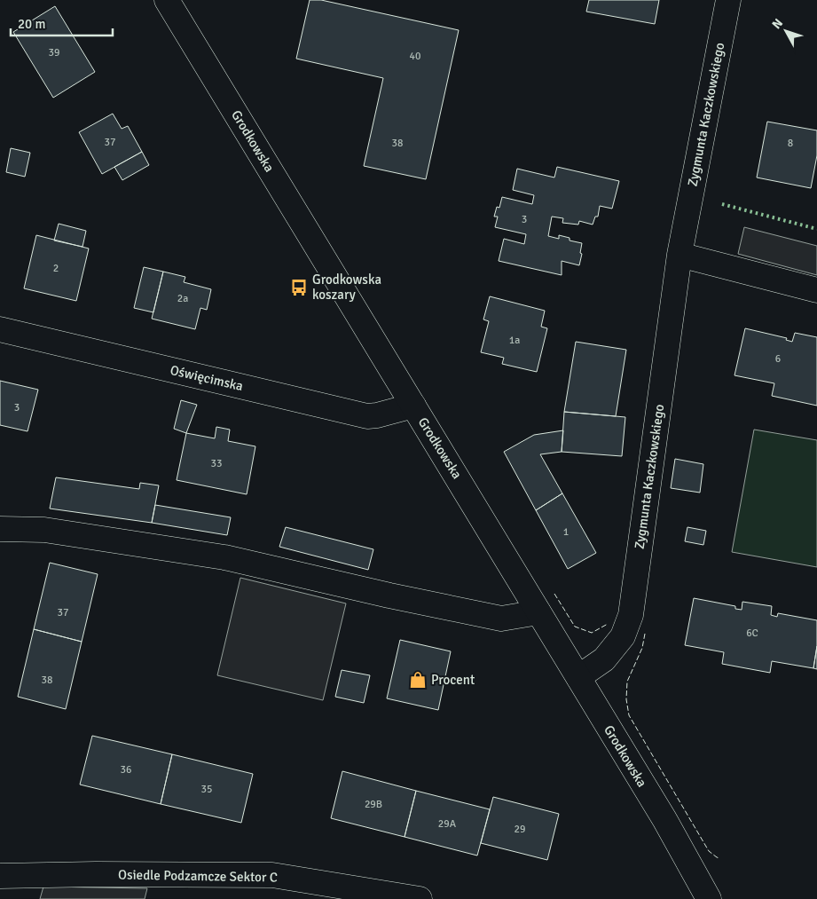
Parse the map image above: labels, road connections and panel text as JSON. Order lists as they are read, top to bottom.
{
  "streets": {
    "street": [
      "Zygmunta Kaczkowskiego",
      "Grodkowska",
      "Oświęcimska",
      "Osiedle Podzamcze Sektor C"
    ]
  },
  "crossings": [
    ["Zygmunta Kaczkowskiego", "Grodkowska"],
    ["Grodkowska", "Oświęcimska"]
  ],
  "places": {
    "bus stop": ["Grodkowska koszary"],
    "shop": ["Procent"]
  },
  "house_numbers": [
    "39",
    "40",
    "37",
    "38",
    "8",
    "3",
    "2",
    "2a",
    "1a",
    "6",
    "3",
    "33",
    "1",
    "37",
    "6C",
    "38",
    "36",
    "35",
    "29B",
    "29A",
    "29"
  ],
  "scale_bar": "20 m",
  "north": "top left"
}
